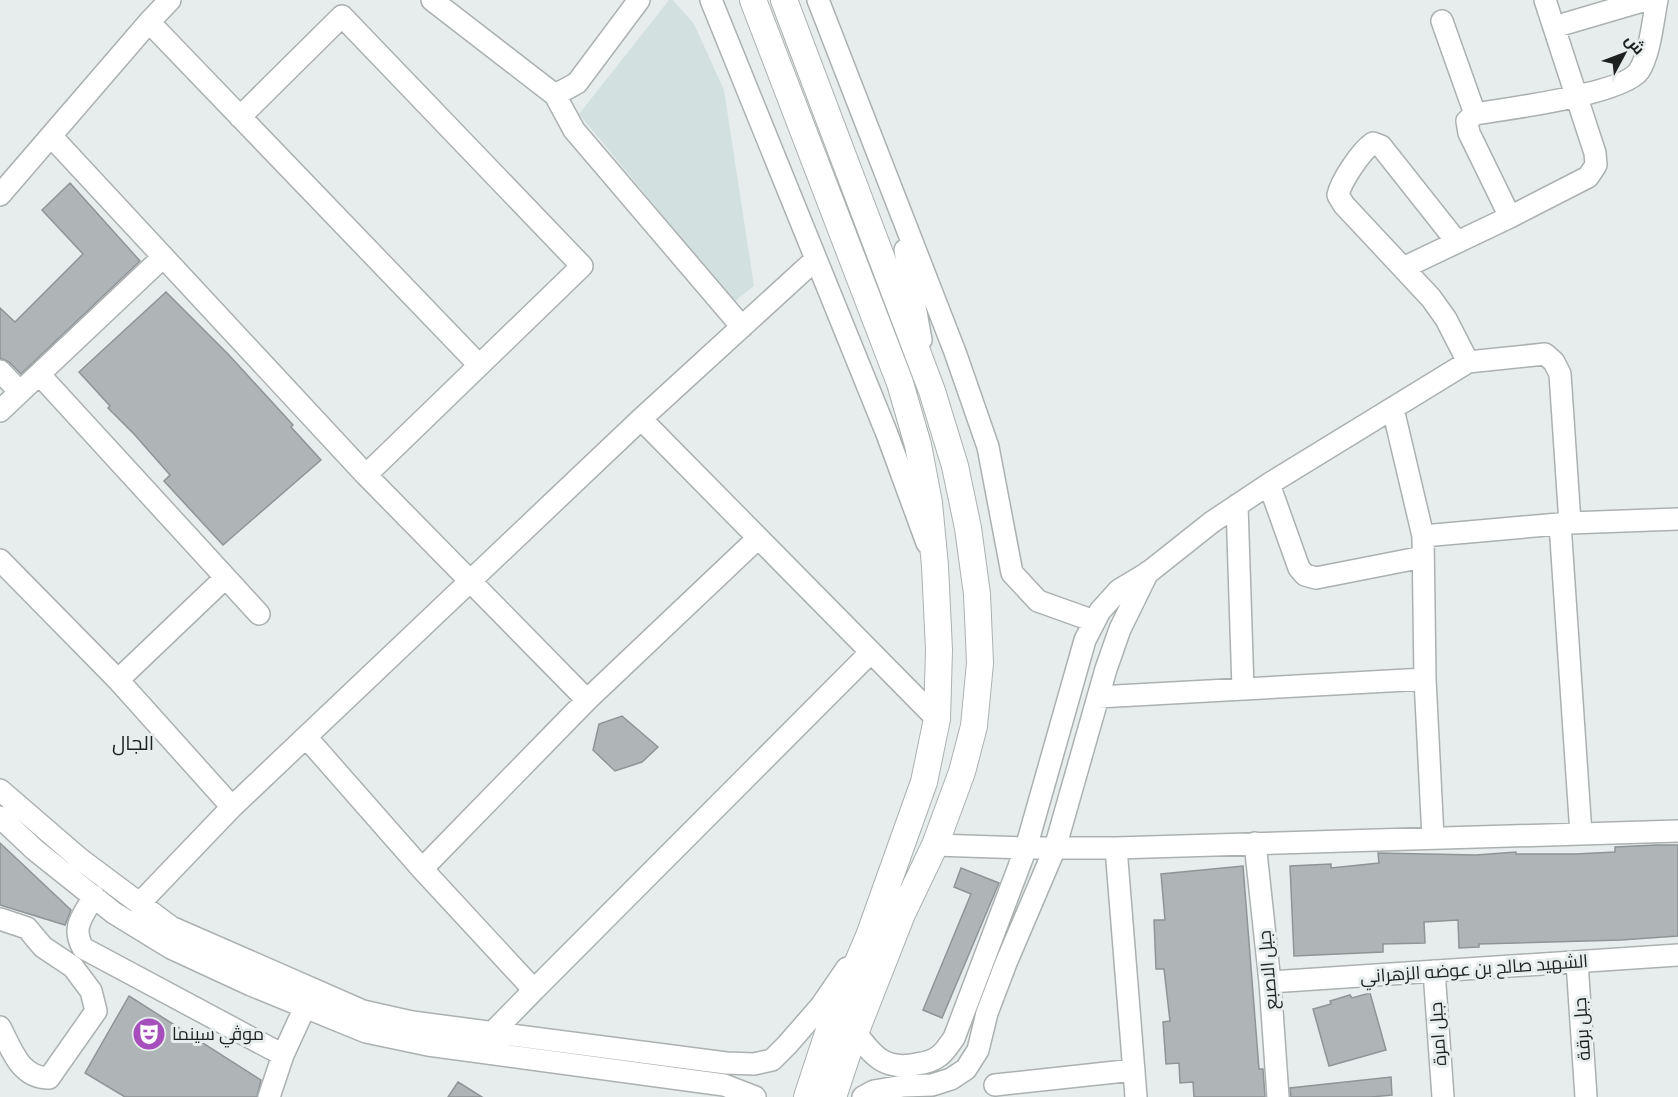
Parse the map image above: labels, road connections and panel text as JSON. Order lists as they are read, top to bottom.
{
  "streets": {
    "street": [
      "الشهيد صالح بن عوضه الزهراني",
      "جبل الاصبع",
      "جبل برقة",
      "جبل امرة"
    ]
  },
  "crossings": [
    ["الشهيد صالح بن عوضه الزهراني", "جبل الاصبع"],
    ["الشهيد صالح بن عوضه الزهراني", "جبل برقة"],
    ["الشهيد صالح بن عوضه الزهراني", "جبل امرة"]
  ],
  "districts": ["الجال"],
  "places": {
    "theatre": ["موڤي سينما"]
  },
  "north": "top right"
}
